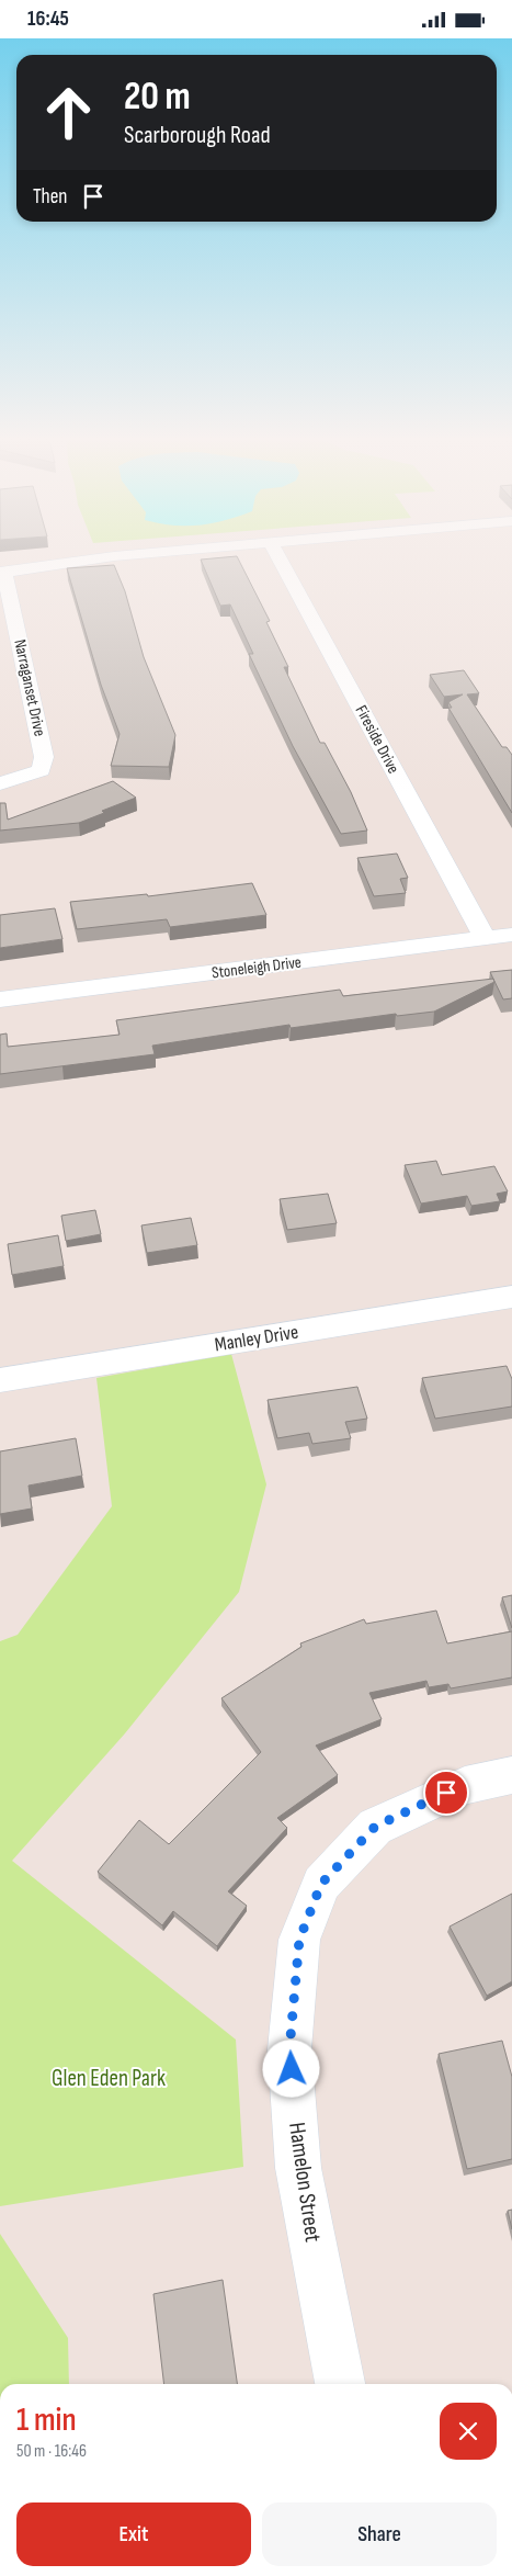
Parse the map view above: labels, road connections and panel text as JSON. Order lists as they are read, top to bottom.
{
  "streets": {
    "street": [
      "Narraganset Drive",
      "Fireside Drive",
      "Stoneleigh Drive",
      "Manley Drive",
      "Hamelon Street"
    ]
  },
  "crossings": [
    ["Fireside Drive", "Stoneleigh Drive"]
  ],
  "parks": ["Glen Eden Park"],
  "page": {
    "status": "16:45",
    "turn": ["20 m", "Scarborough Road"],
    "then": "Then",
    "heading": ["1 min", "50 m · 16:46"],
    "buttons": ["Exit", "Share"]
  }
}
